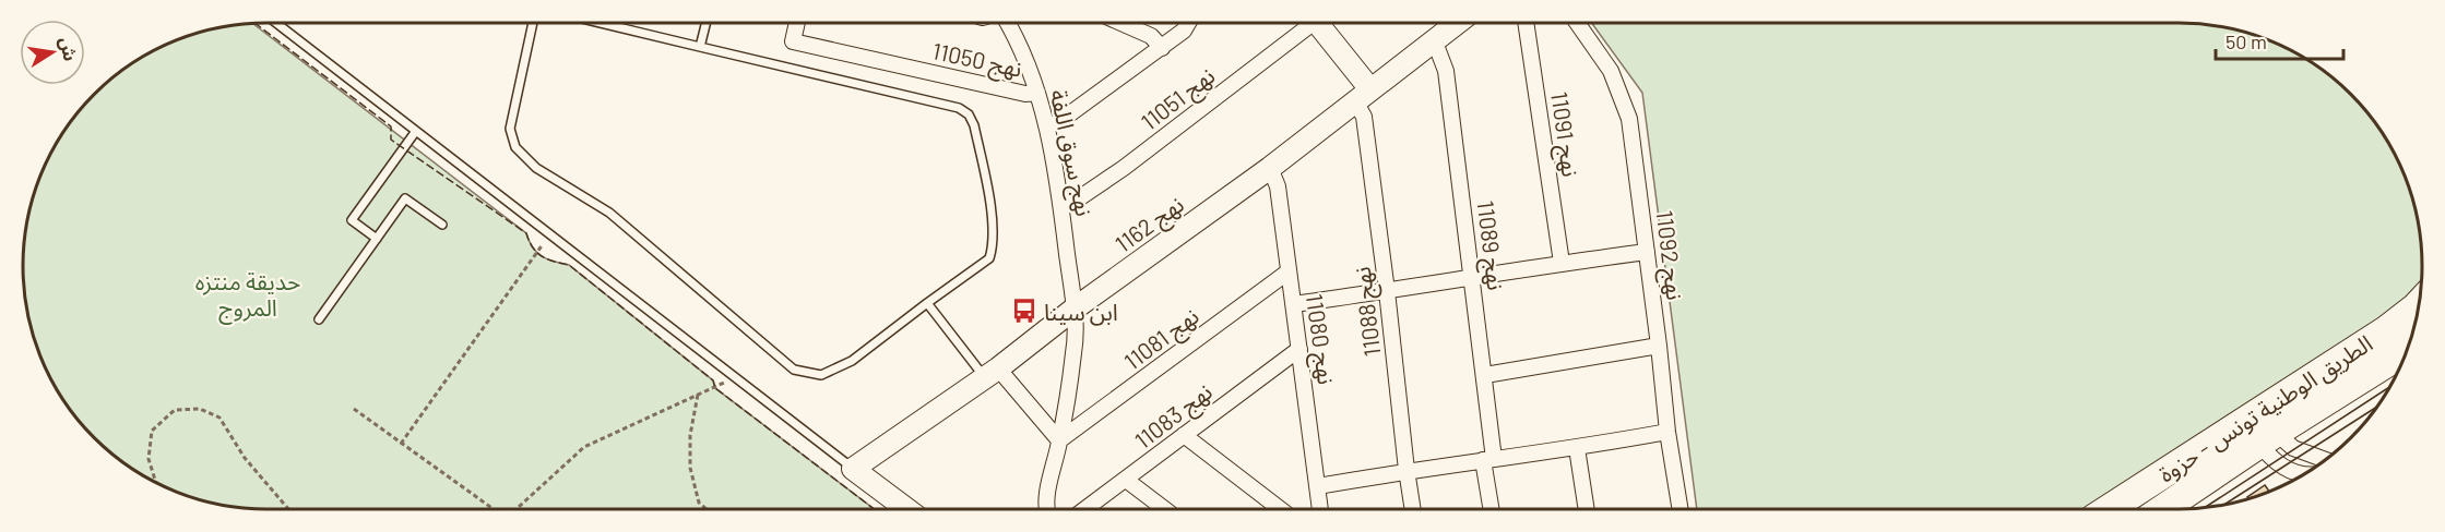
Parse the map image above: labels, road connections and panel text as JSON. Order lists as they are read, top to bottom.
{
  "streets": {
    "highway": ["الطريق الوطنية تونس - حزوة"],
    "street": [
      "نهج 11050",
      "نهج 11051",
      "نهج 11091",
      "نهج سوق اللفة",
      "نهج 1162",
      "نهج 11089",
      "نهج 11092",
      "نهج 11088",
      "نهج 11081",
      "نهج 11080",
      "نهج 11083"
    ]
  },
  "crossings": [
    ["نهج 11050", "نهج سوق اللفة"],
    ["نهج 11051", "نهج سوق اللفة"],
    ["نهج سوق اللفة", "نهج 1162"],
    ["نهج سوق اللفة", "نهج 11081"],
    ["نهج 1162", "نهج 11089"],
    ["نهج 1162", "نهج 11088"],
    ["نهج 1162", "نهج 11080"],
    ["نهج 11081", "نهج 11080"],
    ["نهج 11080", "نهج 11083"]
  ],
  "parks": ["حديقة منتزه المروج"],
  "places": {
    "bus stop": ["ابن سينا"]
  },
  "scale_bar": "50 m",
  "north": "right"
}
